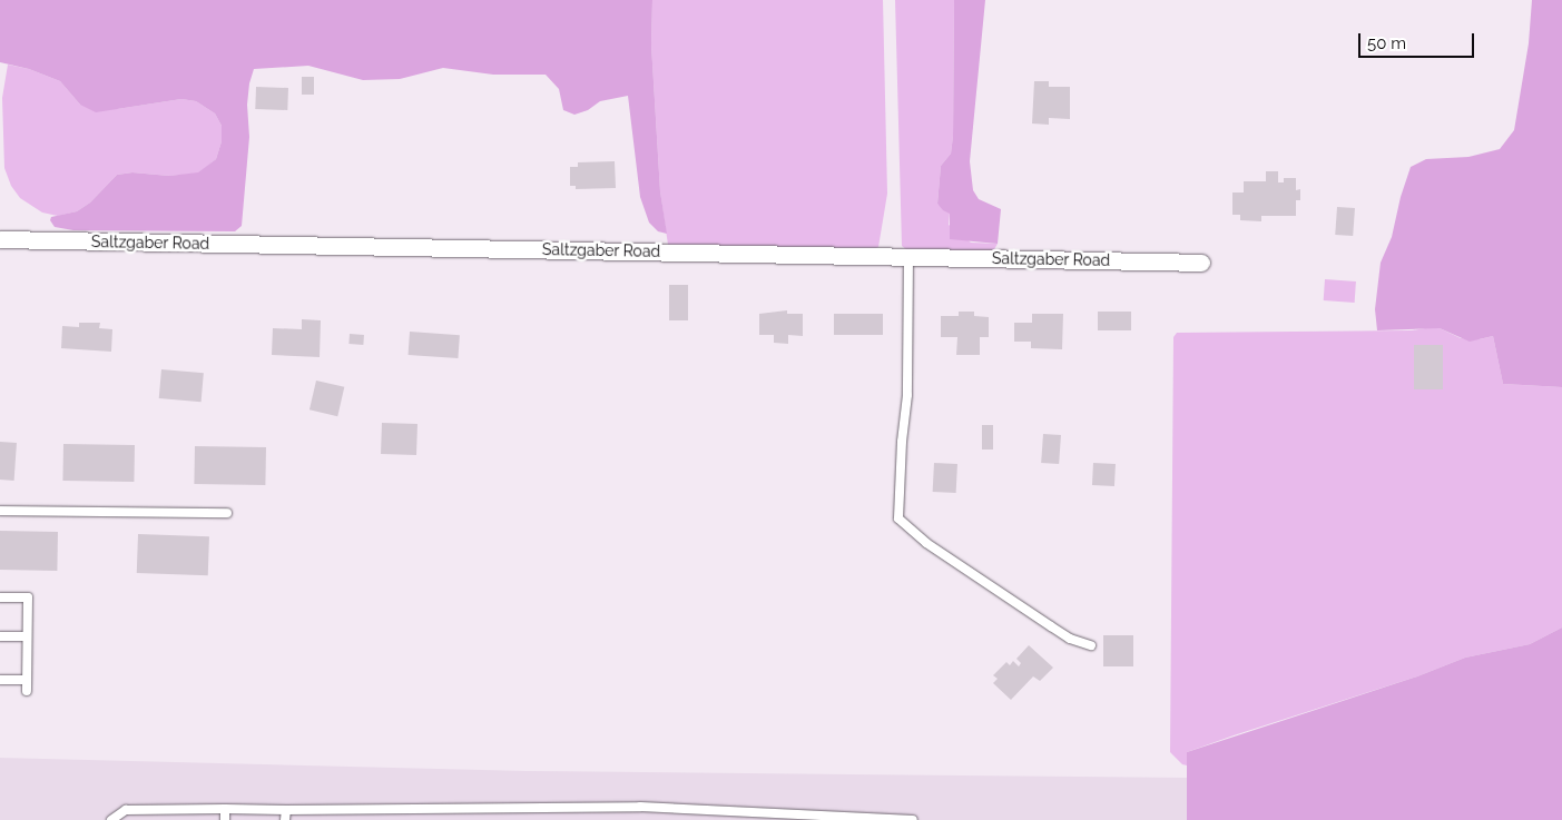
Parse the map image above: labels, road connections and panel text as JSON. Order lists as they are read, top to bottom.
{
  "streets": {
    "street": ["Saltzgaber Road"]
  },
  "scale_bar": "50 m"
}
